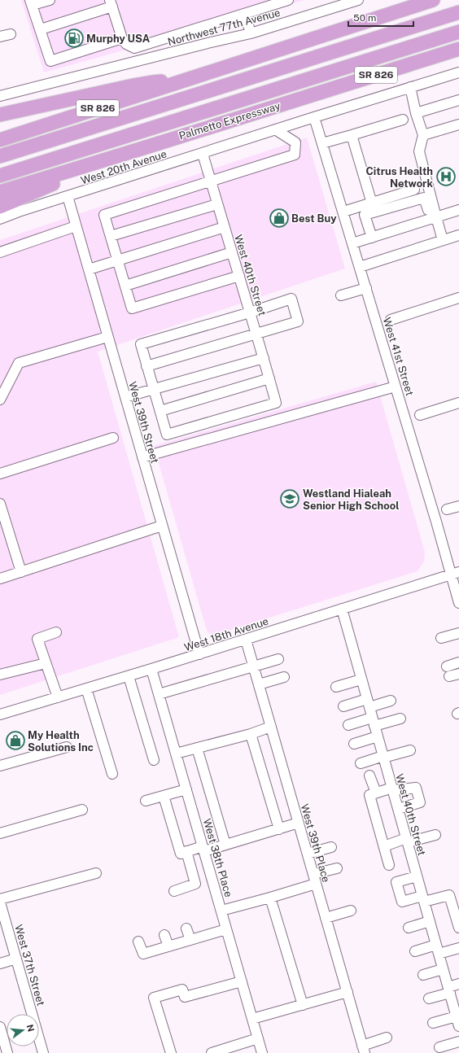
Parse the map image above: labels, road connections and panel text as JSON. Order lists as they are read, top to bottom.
{
  "streets": {
    "highway": ["SR 826", "Palmetto Expressway"],
    "street": [
      "Northwest 77th Avenue",
      "West 20th Avenue",
      "West 40th Street",
      "West 41st Street",
      "West 39th Street",
      "West 18th Avenue",
      "West 39th Place",
      "West 38th Place",
      "West 37th Street"
    ]
  },
  "crossings": [
    ["West 20th Avenue", "West 40th Street"],
    ["West 20th Avenue", "West 41st Street"],
    ["West 20th Avenue", "West 39th Street"],
    ["West 40th Street", "West 18th Avenue"],
    ["West 41st Street", "West 18th Avenue"],
    ["West 39th Street", "West 18th Avenue"],
    ["West 18th Avenue", "West 39th Place"],
    ["West 18th Avenue", "West 38th Place"]
  ],
  "places": {
    "fuel station": ["Murphy USA"],
    "hospital": ["Citrus Health Network"],
    "shop": ["Best Buy", "My Health Solutions Inc"],
    "school or university": ["Westland Hialeah Senior High School"]
  },
  "scale_bar": "50 m",
  "north": "right"
}
